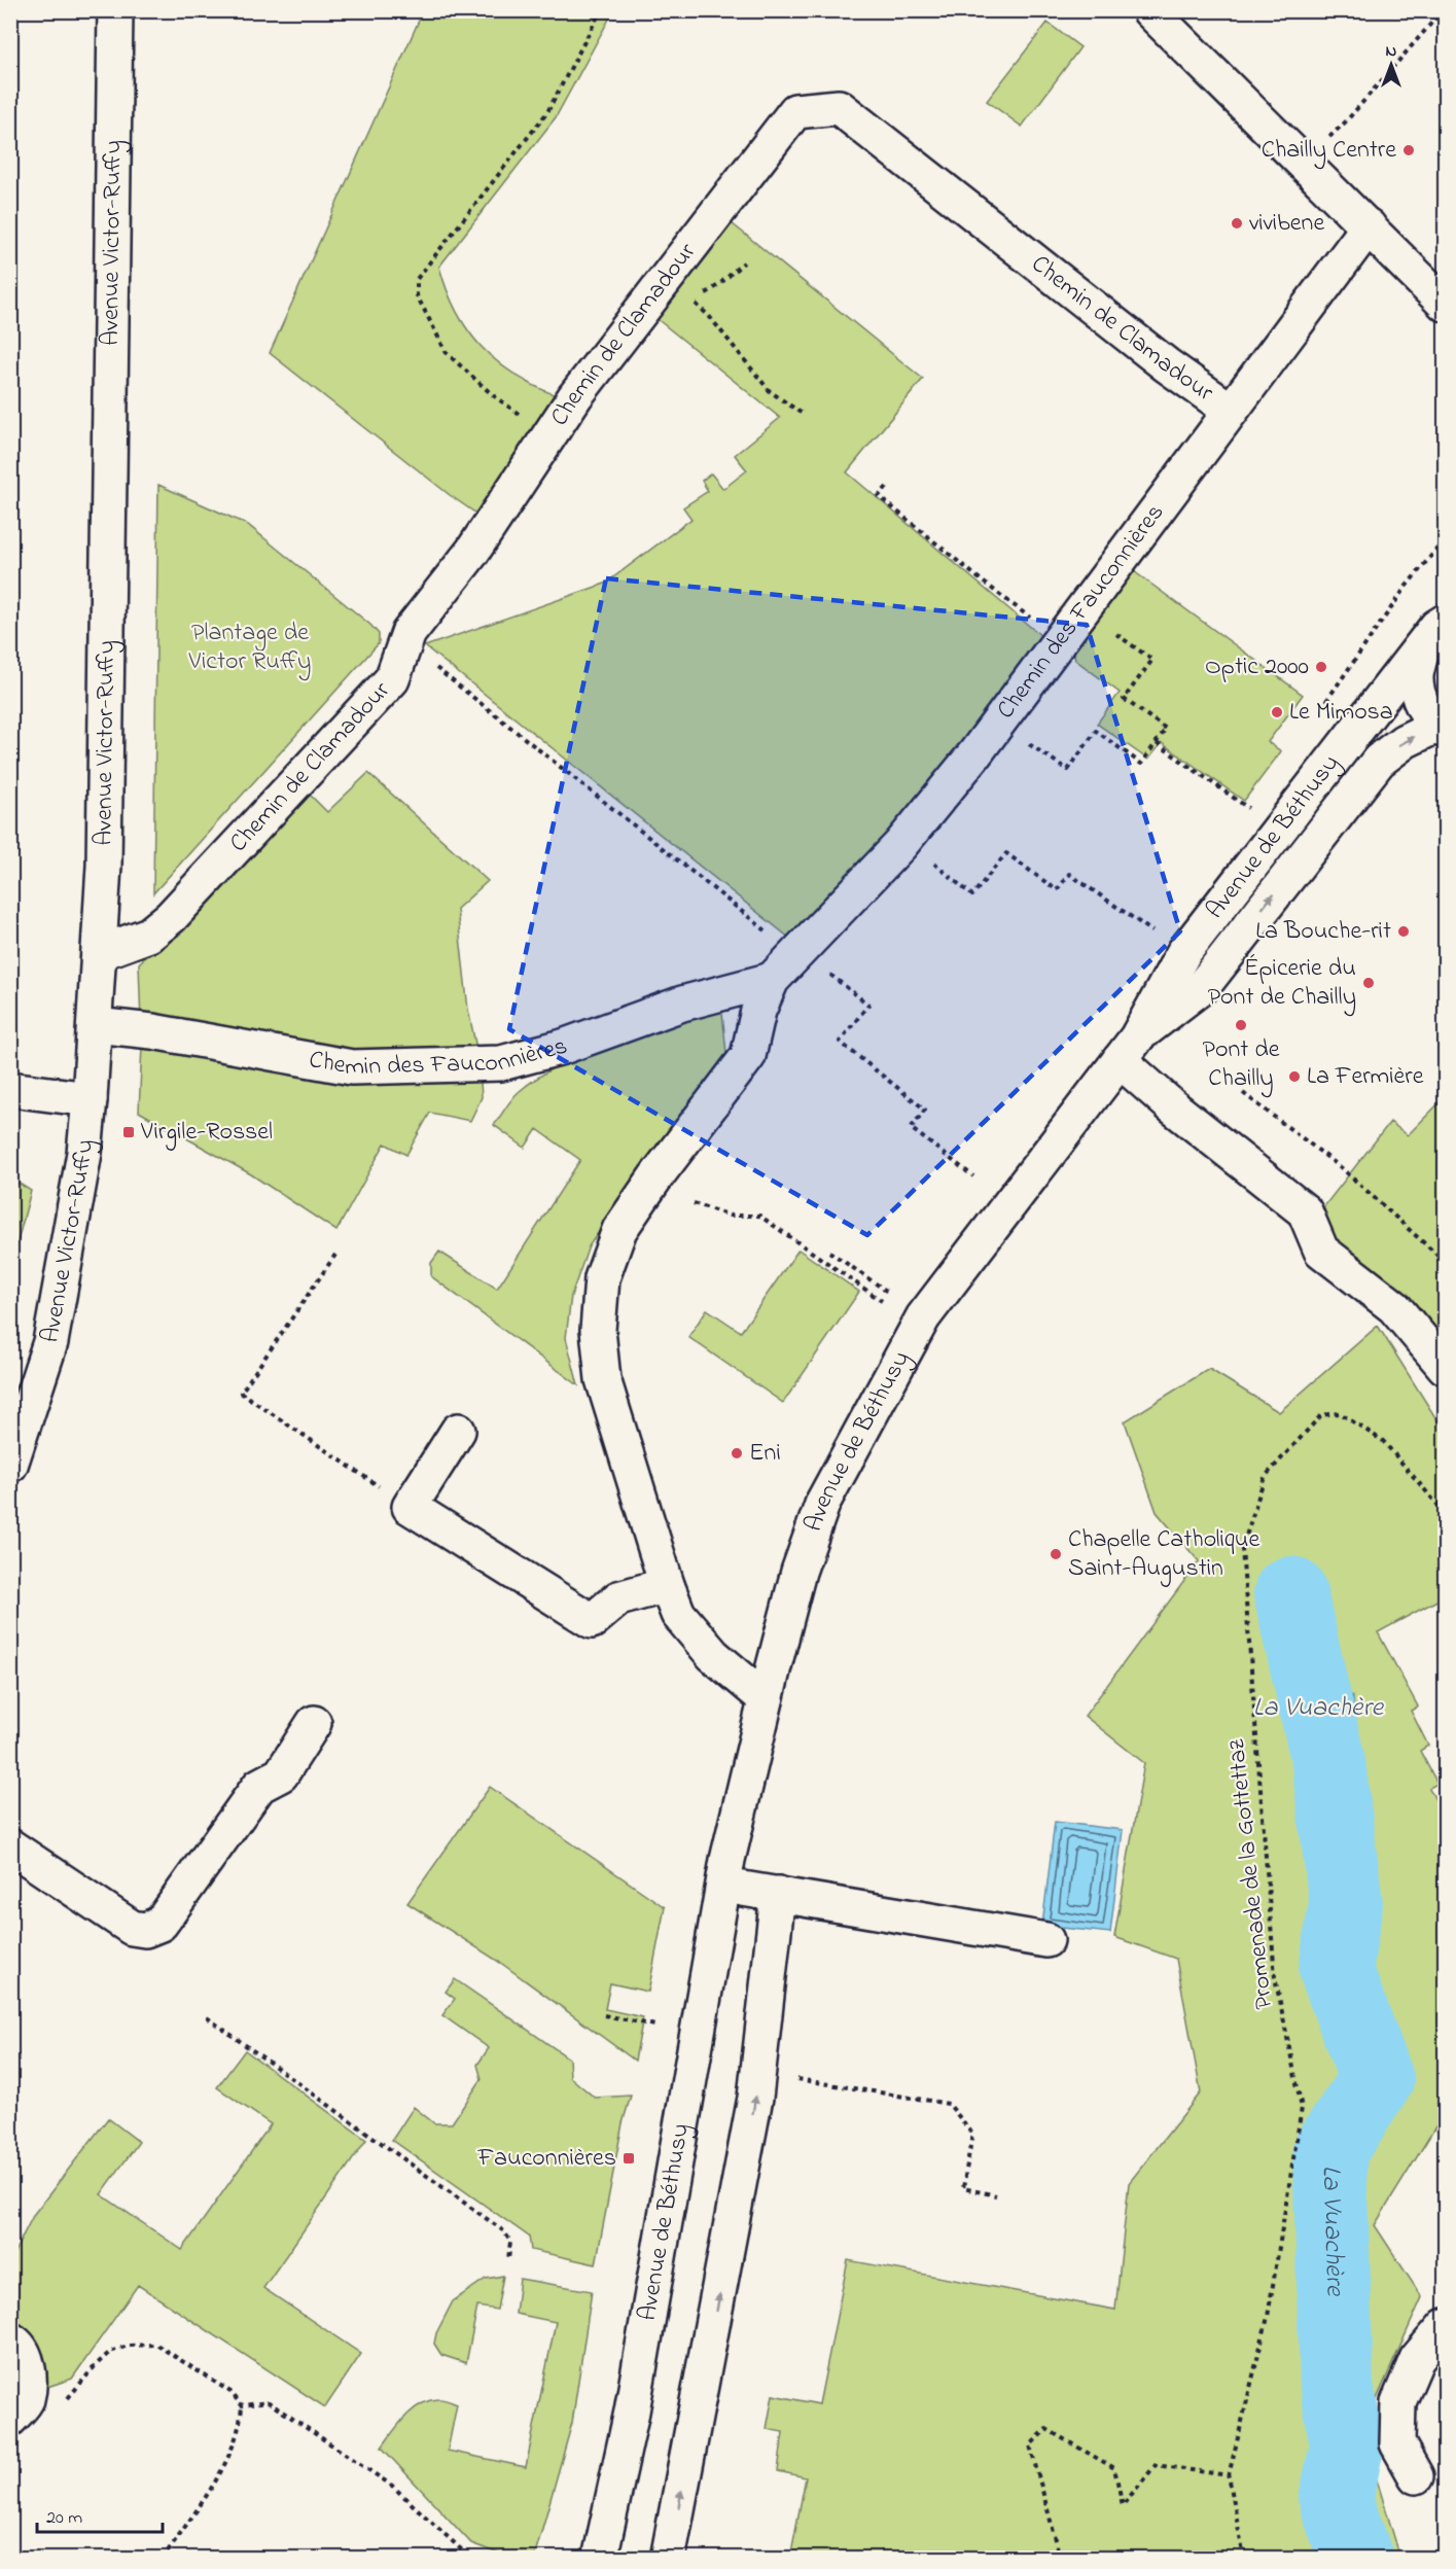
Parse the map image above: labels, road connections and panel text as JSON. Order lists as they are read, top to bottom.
{
  "streets": {
    "street": [
      "Avenue Victor-Ruffy",
      "Chemin de Clamadour",
      "Chemin des Fauconnières",
      "Avenue de Béthusy"
    ],
    "path": ["Promenade de la Gottettaz"]
  },
  "crossings": [
    ["Avenue Victor-Ruffy", "Chemin de Clamadour"],
    ["Avenue Victor-Ruffy", "Chemin des Fauconnières"],
    ["Chemin de Clamadour", "Chemin des Fauconnières"],
    ["Chemin des Fauconnières", "Avenue de Béthusy"]
  ],
  "water": ["La Vuachère"],
  "parks": ["Plantage de Victor Ruffy"],
  "places": {
    "other": [
      "Chailly Centre",
      "vivibene",
      "Optic 2000",
      "Le Mimosa",
      "La Bouche-rit",
      "Épicerie du Pont de Chailly",
      "Pont de Chailly",
      "La Fermière",
      "Eni",
      "Chapelle Catholique Saint-Augustin"
    ],
    "transit": ["Virgile-Rossel", "Fauconnières"]
  },
  "scale_bar": "20 m",
  "north": "top"
}
